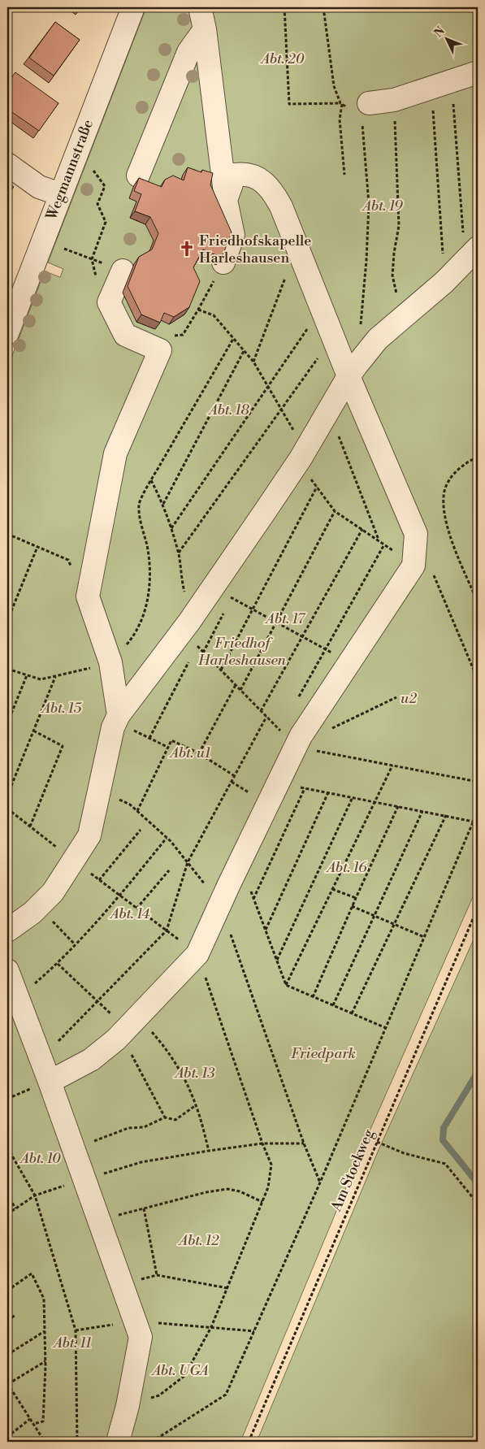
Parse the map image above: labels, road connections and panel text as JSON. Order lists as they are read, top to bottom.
{
  "streets": {
    "street": ["Wegmannstraße"],
    "path": ["Am Stockweg"]
  },
  "parks": [
    "Abt. 20",
    "Abt. 19",
    "Abt. 18",
    "Abt. 17",
    "Friedhof Harleshausen",
    "u2",
    "Abt. 15",
    "Abt. u1",
    "Abt. 16",
    "Abt. 14",
    "Friedpark",
    "Abt. 13",
    "Abt. 10",
    "Abt. 12",
    "Abt. 11",
    "Abt. UGA"
  ],
  "places": {
    "church": ["Friedhofskapelle Harleshausen"]
  },
  "north": "top left"
}
